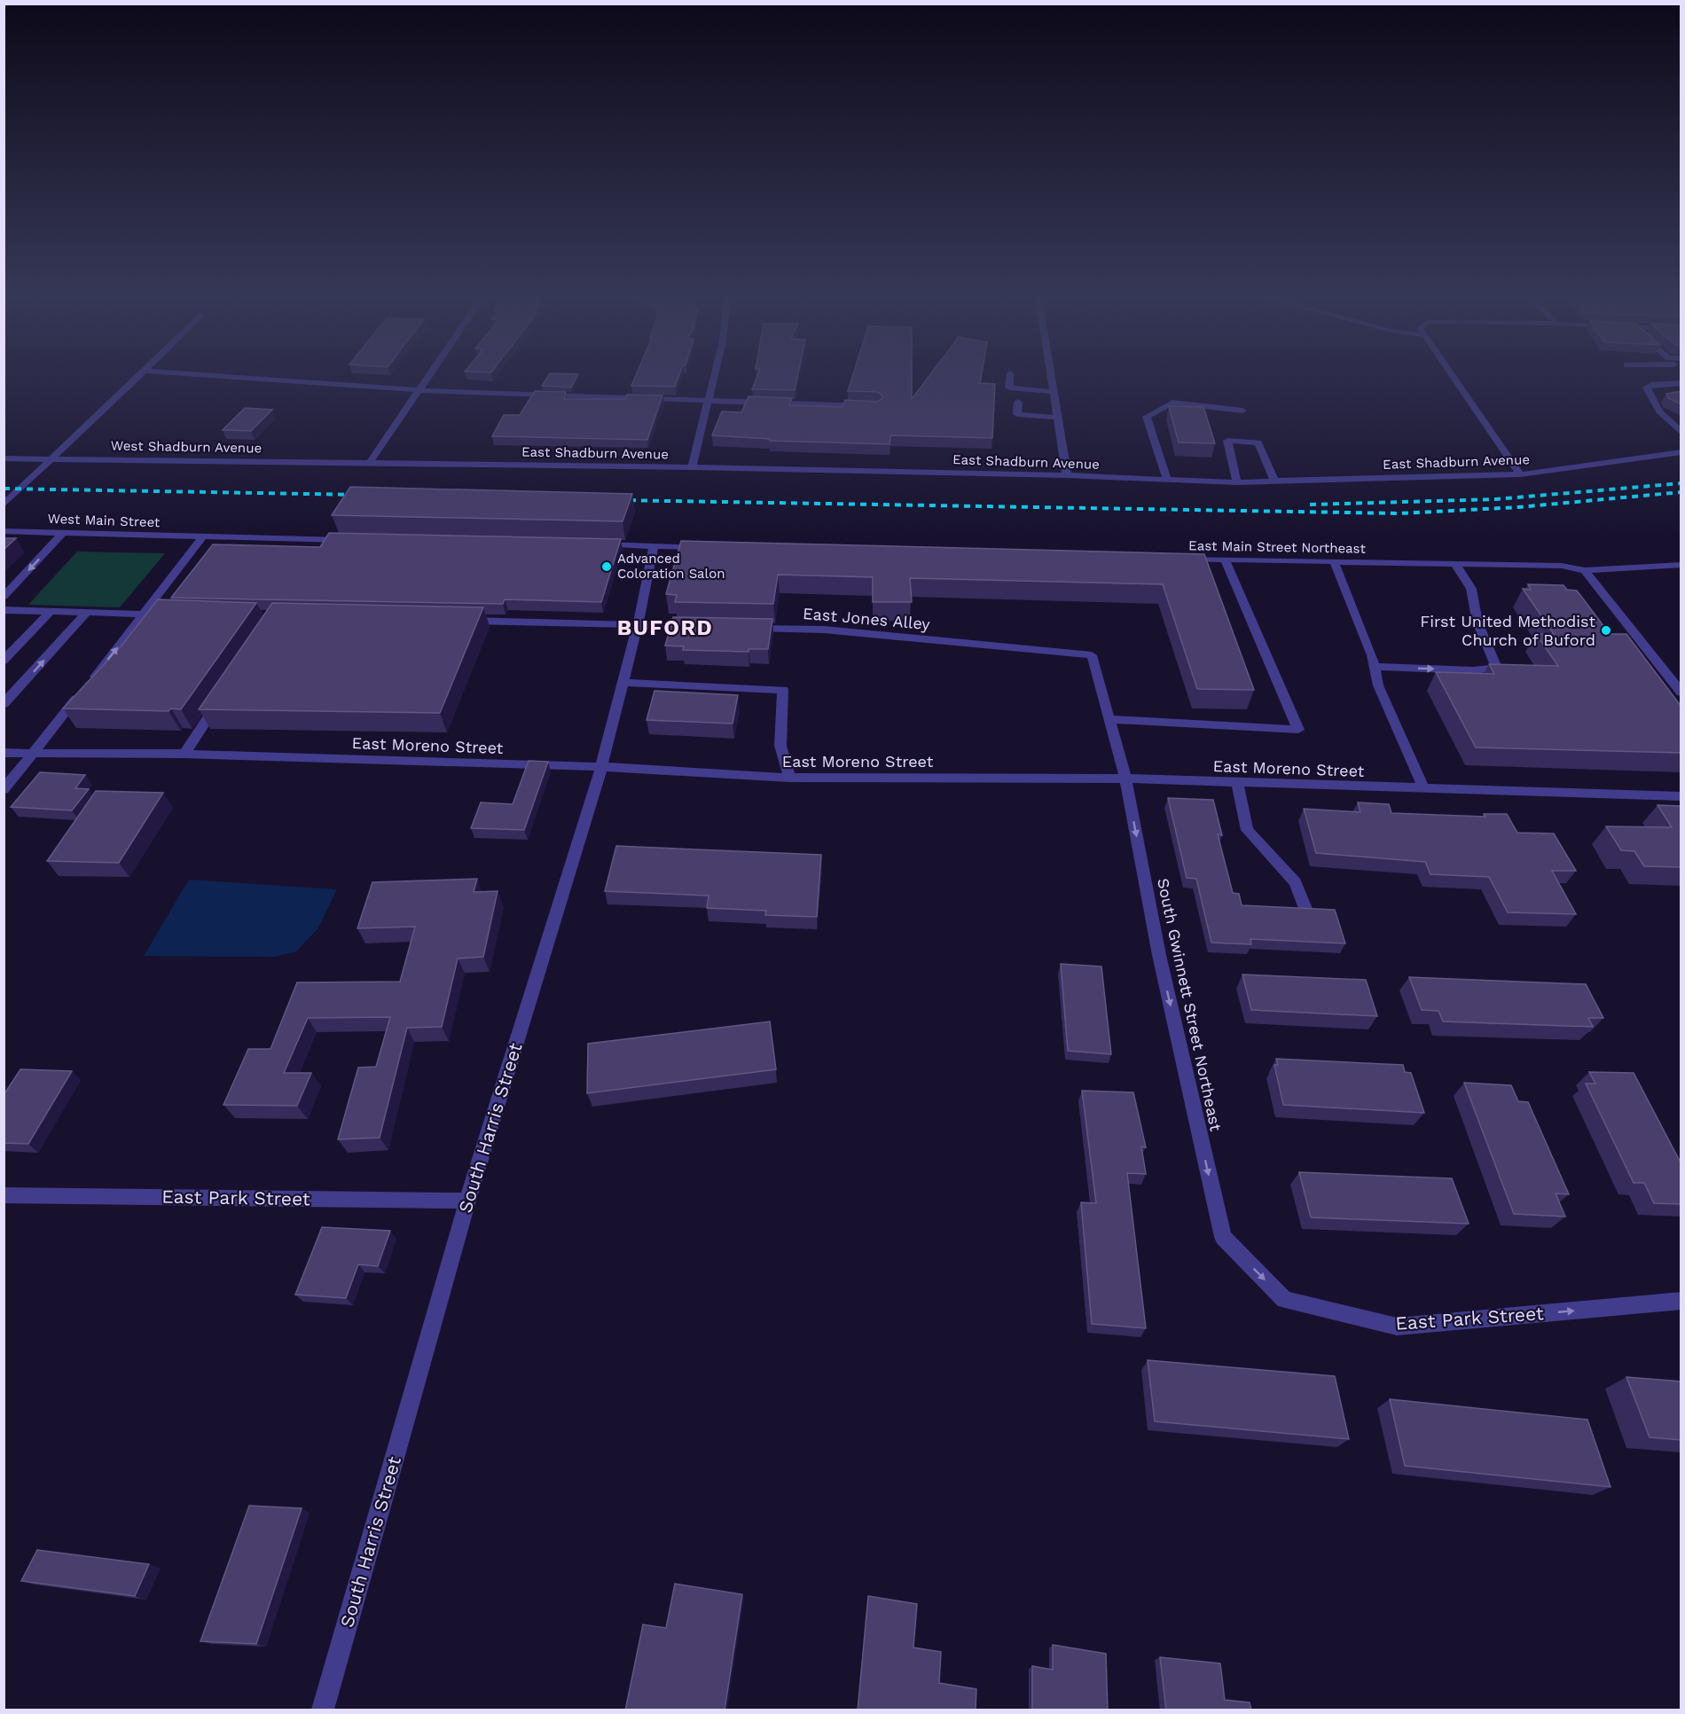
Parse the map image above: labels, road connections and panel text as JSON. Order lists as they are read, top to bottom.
{
  "streets": {
    "street": [
      "West Shadburn Avenue",
      "East Shadburn Avenue",
      "West Main Street",
      "East Main Street Northeast",
      "East Jones Alley",
      "East Moreno Street",
      "South Gwinnett Street Northeast",
      "South Harris Street",
      "East Park Street"
    ]
  },
  "crossings": [
    ["West Shadburn Avenue", "East Shadburn Avenue"],
    ["East Jones Alley", "South Gwinnett Street Northeast"],
    ["East Moreno Street", "South Gwinnett Street Northeast"],
    ["East Moreno Street", "South Harris Street"],
    ["South Gwinnett Street Northeast", "East Park Street"],
    ["South Harris Street", "East Park Street"]
  ],
  "one_way": ["South Gwinnett Street Northeast", "East Park Street"],
  "districts": ["BUFORD"],
  "places": ["Advanced Coloration Salon", "First United Methodist Church of Buford"]
}
